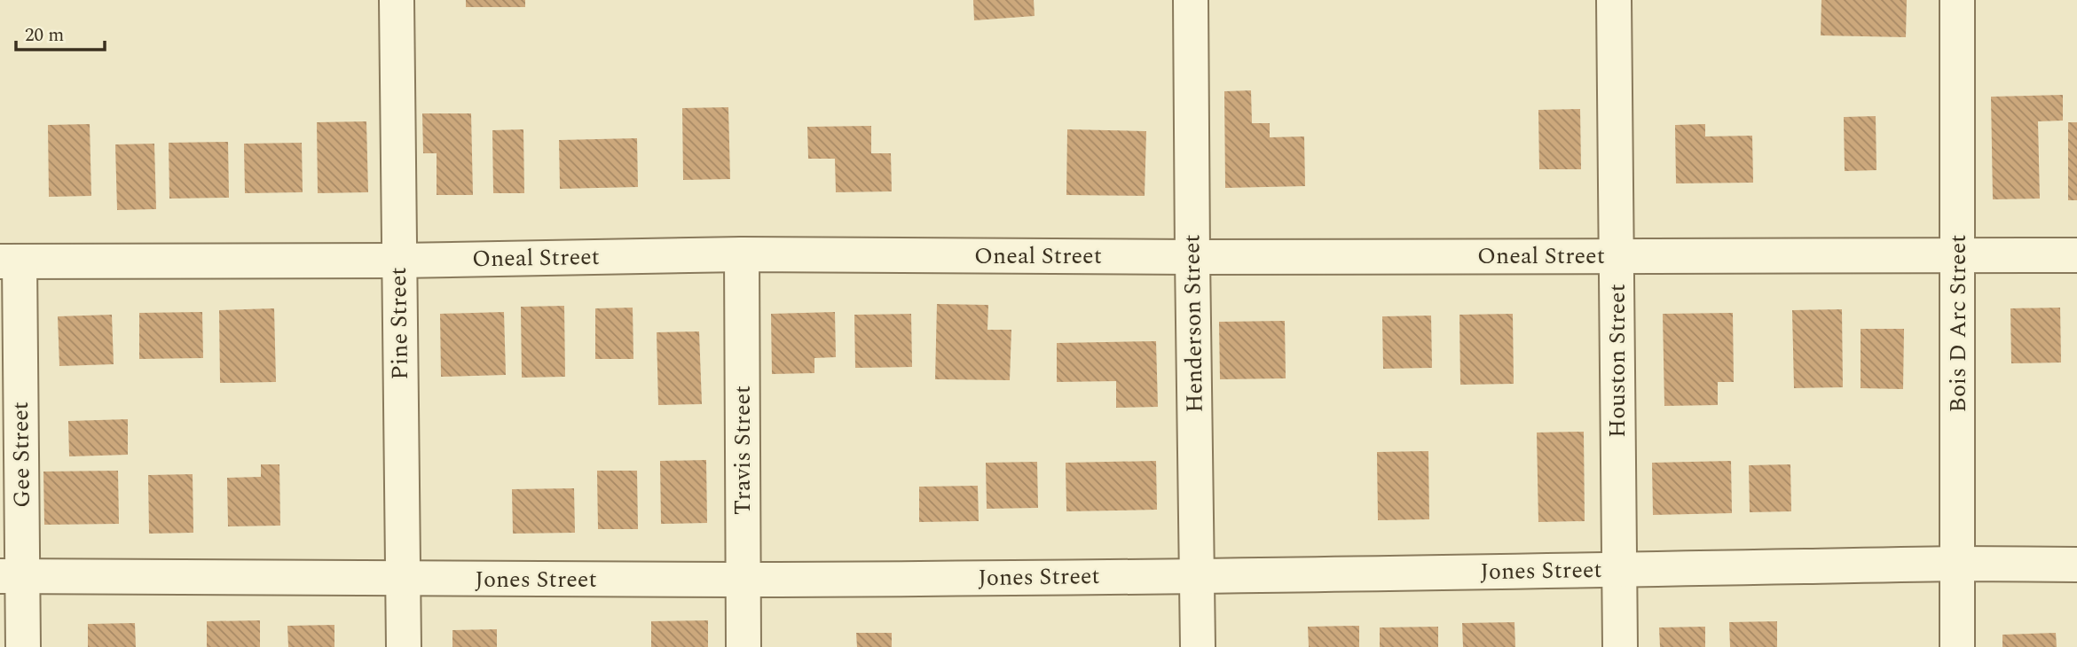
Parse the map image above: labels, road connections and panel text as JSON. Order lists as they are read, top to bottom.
{
  "streets": {
    "street": [
      "Oneal Street",
      "Pine Street",
      "Henderson Street",
      "Bois D Arc Street",
      "Houston Street",
      "Travis Street",
      "Gee Street",
      "Jones Street"
    ]
  },
  "crossings": [
    ["Oneal Street", "Pine Street"],
    ["Oneal Street", "Henderson Street"],
    ["Oneal Street", "Bois D Arc Street"],
    ["Oneal Street", "Houston Street"],
    ["Oneal Street", "Travis Street"],
    ["Oneal Street", "Gee Street"],
    ["Pine Street", "Jones Street"],
    ["Henderson Street", "Jones Street"],
    ["Bois D Arc Street", "Jones Street"],
    ["Houston Street", "Jones Street"],
    ["Travis Street", "Jones Street"],
    ["Gee Street", "Jones Street"]
  ],
  "scale_bar": "20 m"
}
